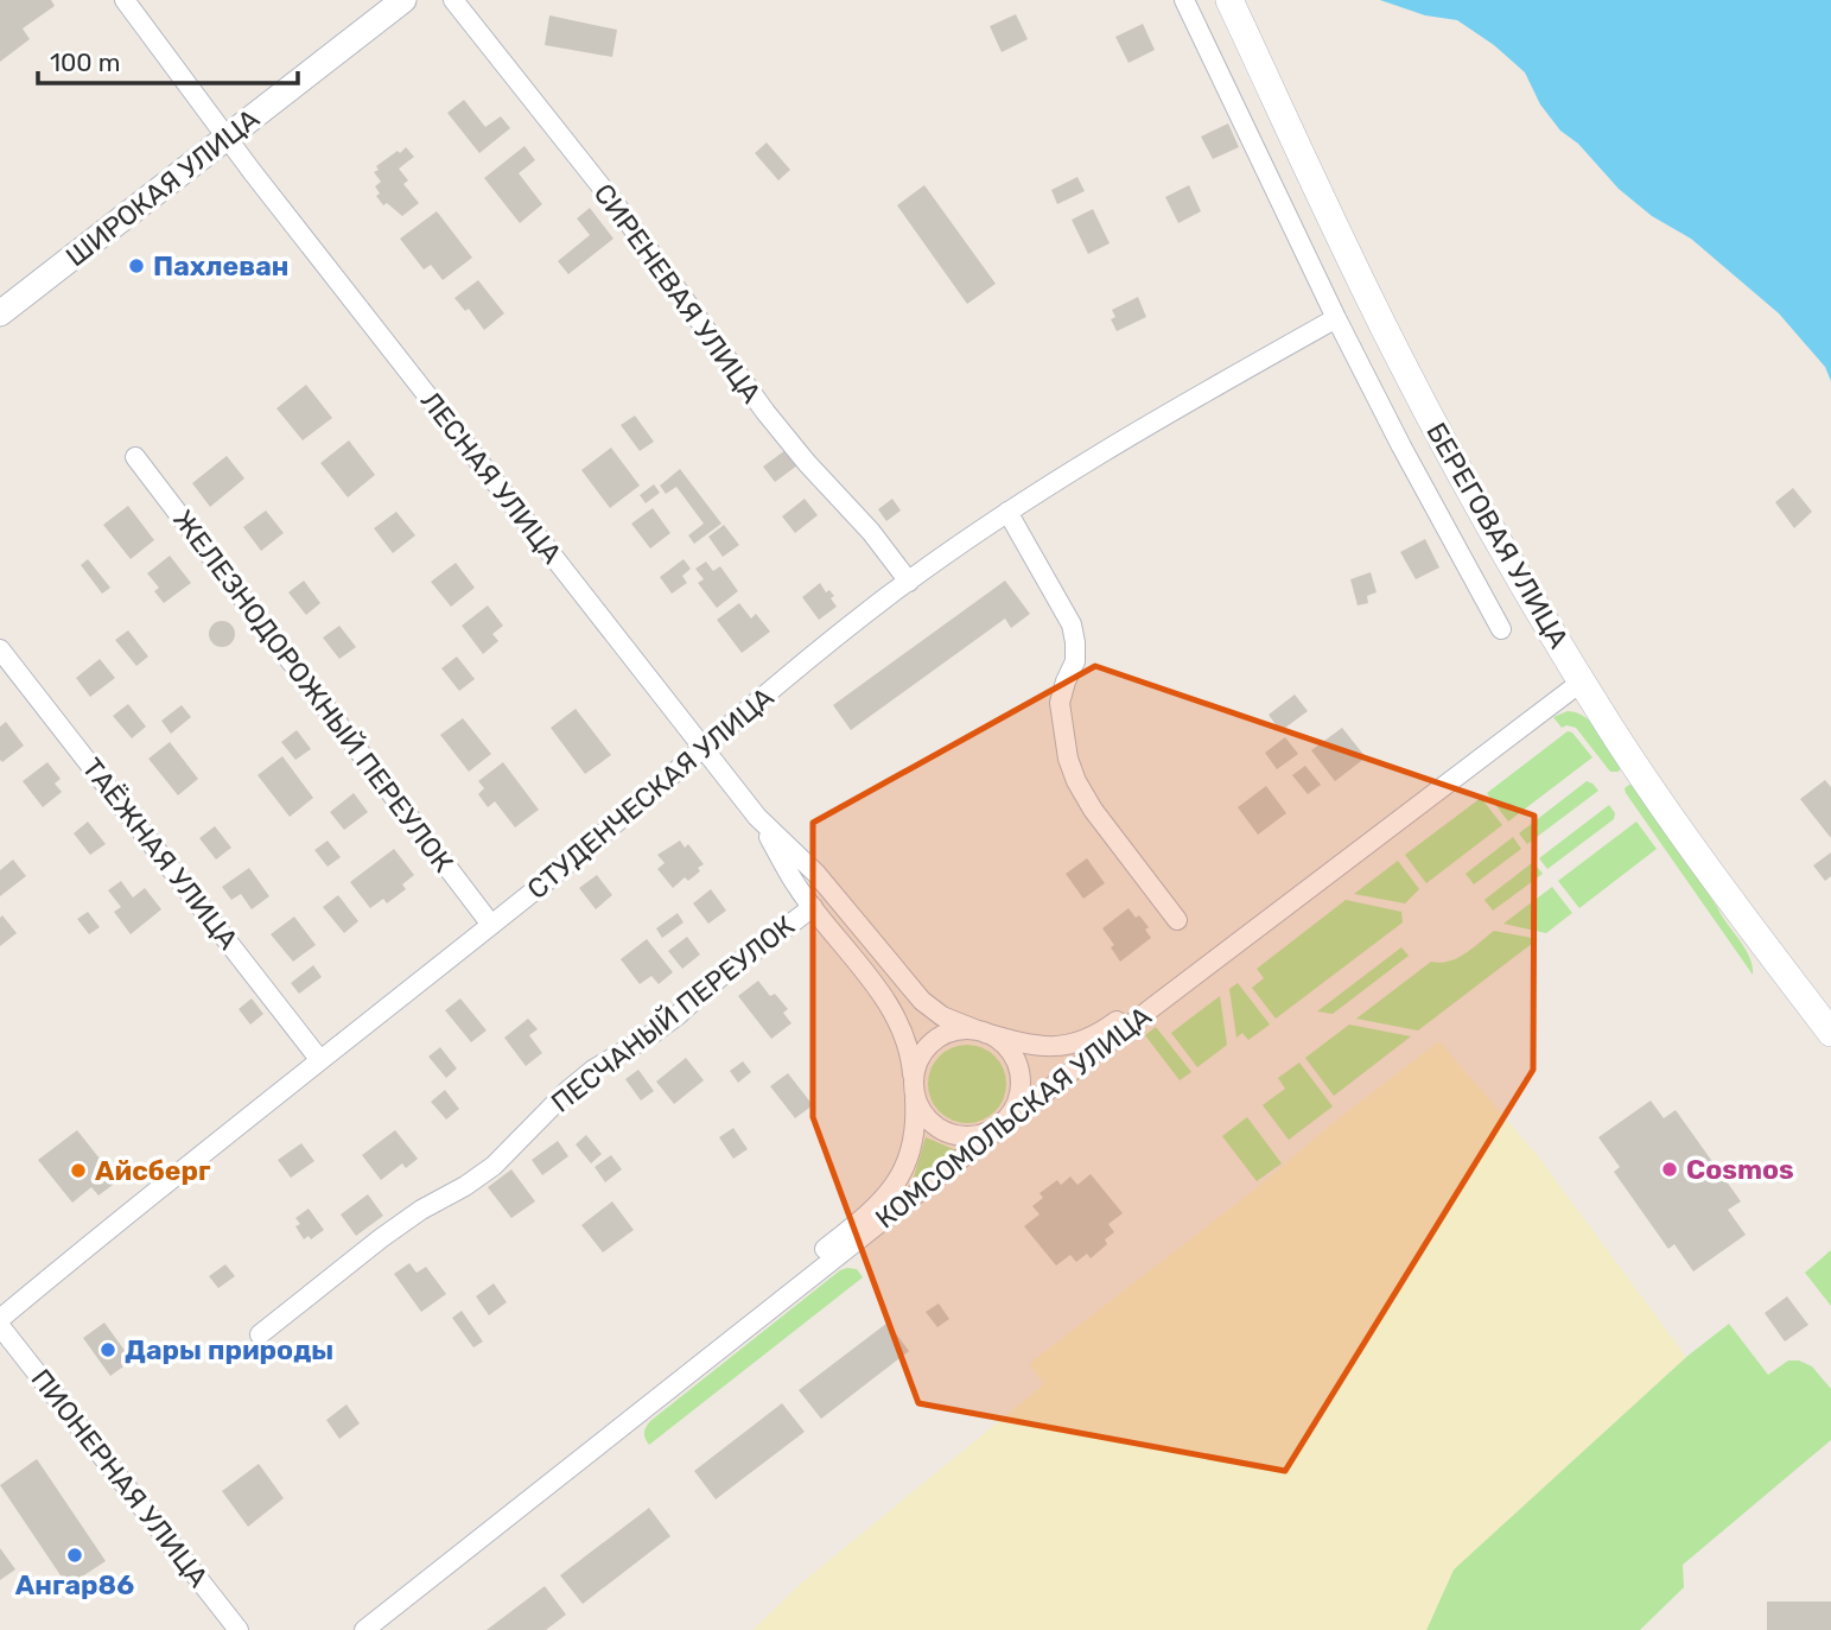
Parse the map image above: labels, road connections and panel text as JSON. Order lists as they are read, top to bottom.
{
  "streets": {
    "main road": ["БЕРЕГОВАЯ УЛИЦА"],
    "street": [
      "ШИРОКАЯ УЛИЦА",
      "СИРЕНЕВАЯ УЛИЦА",
      "ЛЕСНАЯ УЛИЦА",
      "ЖЕЛЕЗНОДОРОЖНЫЙ ПЕРЕУЛОК",
      "СТУДЕНЧЕСКАЯ УЛИЦА",
      "ТАЁЖНАЯ УЛИЦА",
      "ПЕСЧАНЫЙ ПЕРЕУЛОК",
      "КОМСОМОЛЬСКАЯ УЛИЦА",
      "ПИОНЕРНАЯ УЛИЦА"
    ]
  },
  "crossings": [
    ["ШИРОКАЯ УЛИЦА", "ЛЕСНАЯ УЛИЦА"],
    ["СИРЕНЕВАЯ УЛИЦА", "СТУДЕНЧЕСКАЯ УЛИЦА"],
    ["ЛЕСНАЯ УЛИЦА", "СТУДЕНЧЕСКАЯ УЛИЦА"],
    ["ЛЕСНАЯ УЛИЦА", "ПЕСЧАНЫЙ ПЕРЕУЛОК"],
    ["ЛЕСНАЯ УЛИЦА", "КОМСОМОЛЬСКАЯ УЛИЦА"],
    ["БЕРЕГОВАЯ УЛИЦА", "КОМСОМОЛЬСКАЯ УЛИЦА"],
    ["ЖЕЛЕЗНОДОРОЖНЫЙ ПЕРЕУЛОК", "СТУДЕНЧЕСКАЯ УЛИЦА"],
    ["СТУДЕНЧЕСКАЯ УЛИЦА", "ТАЁЖНАЯ УЛИЦА"]
  ],
  "places": [
    "Пахлеван",
    "Cosmos",
    "Айсберг",
    "Дары природы",
    "Ангар86"
  ],
  "scale_bar": "100 m"
}
